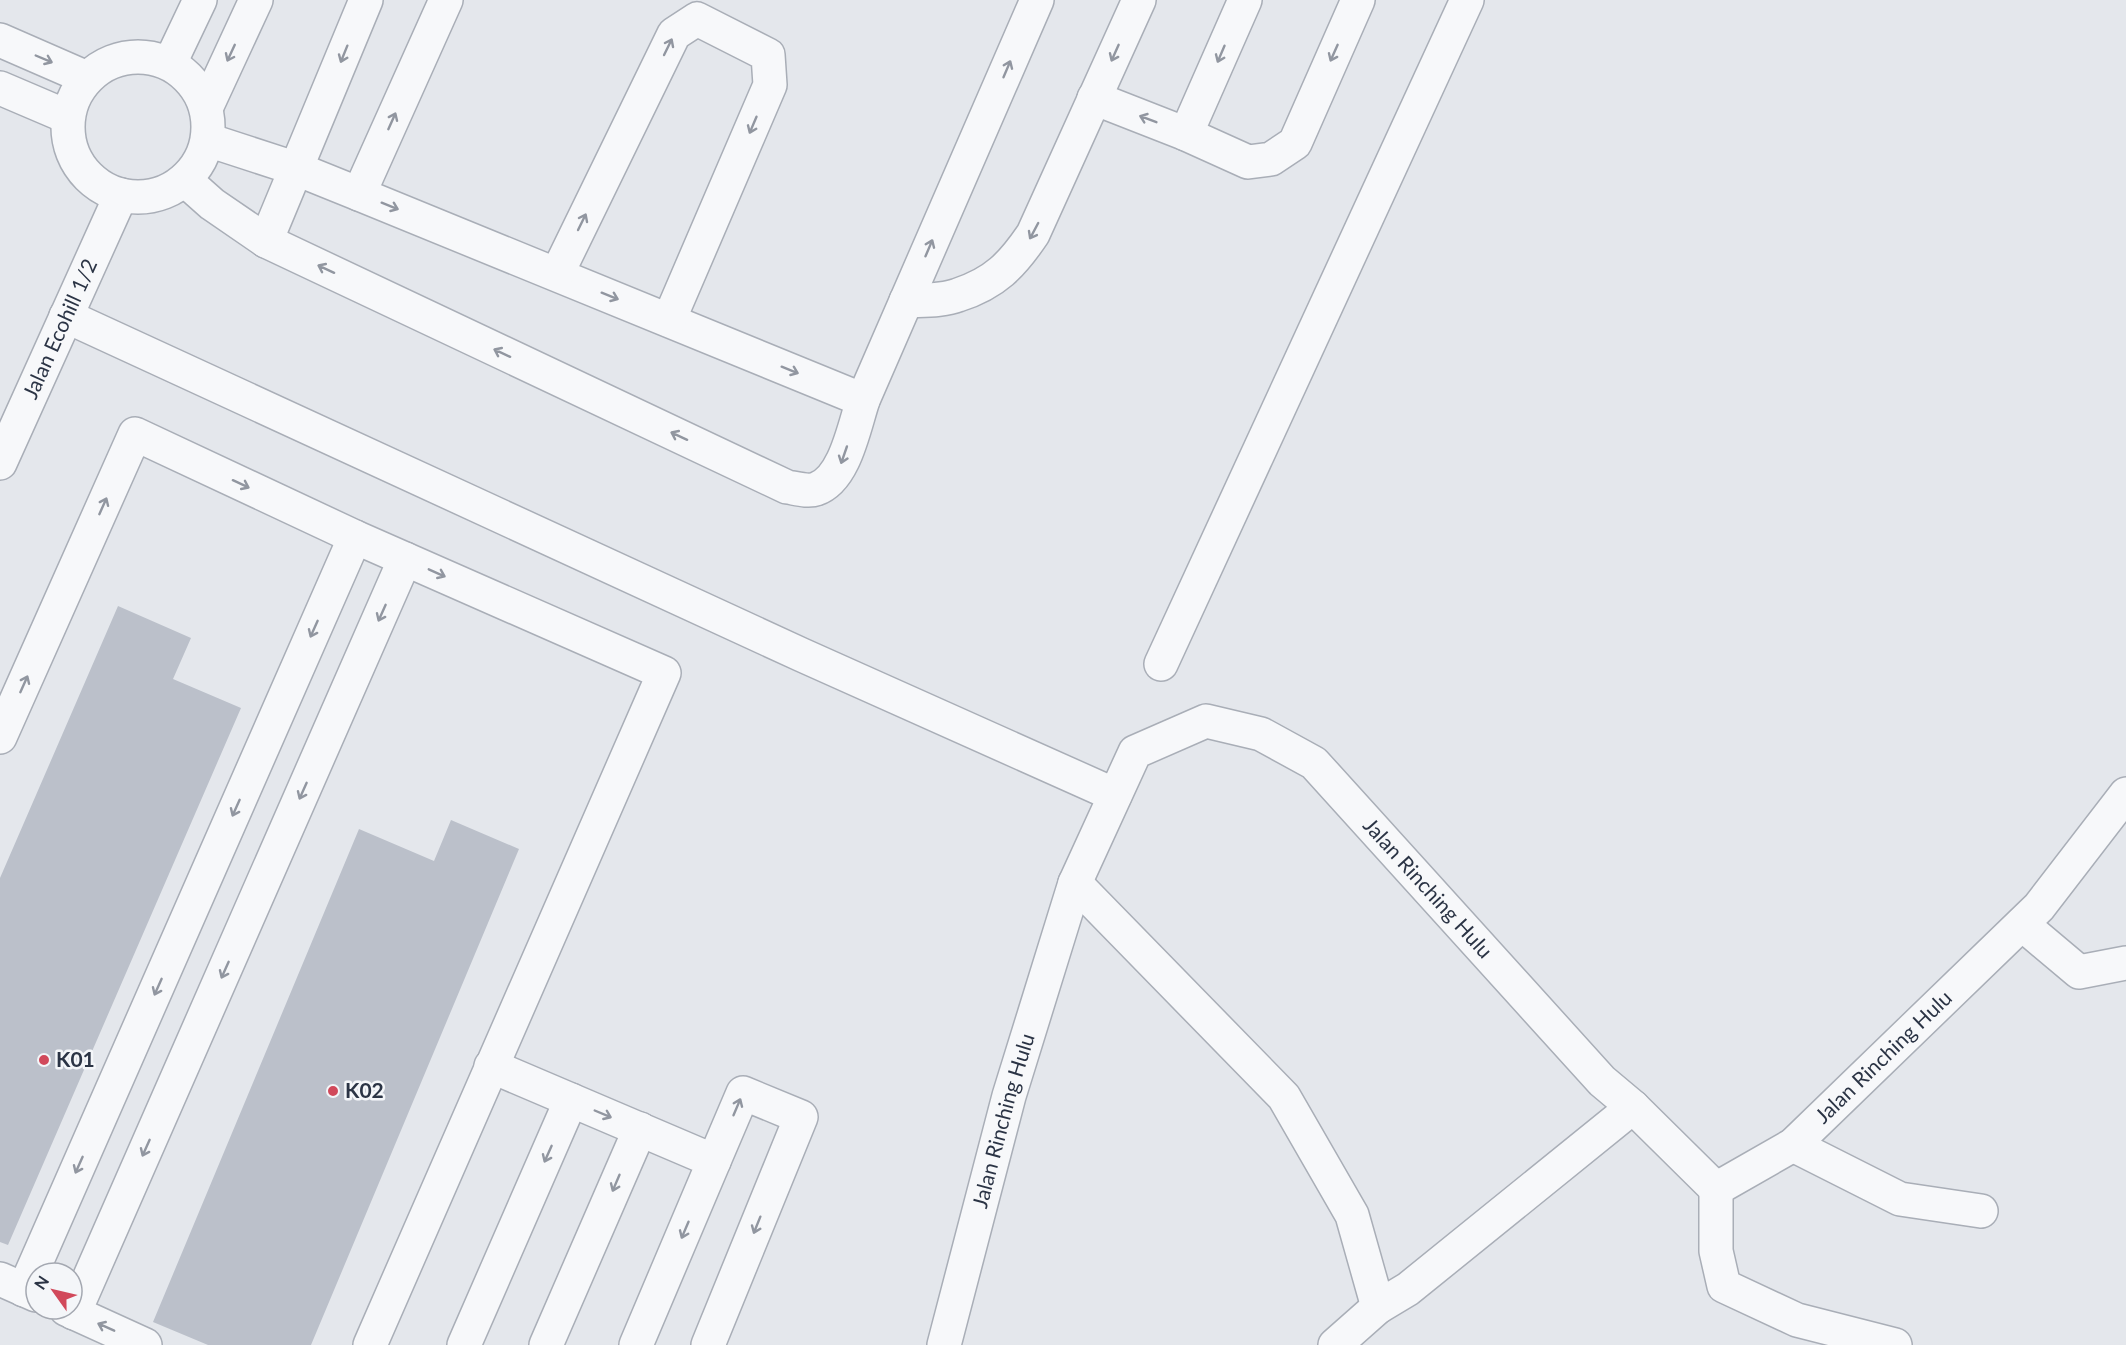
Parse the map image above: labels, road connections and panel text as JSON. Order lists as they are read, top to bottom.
{
  "streets": {
    "street": ["Jalan Ecohill 1/2", "Jalan Rinching Hulu"]
  },
  "places": ["K01", "K02"],
  "north": "top left"
}
